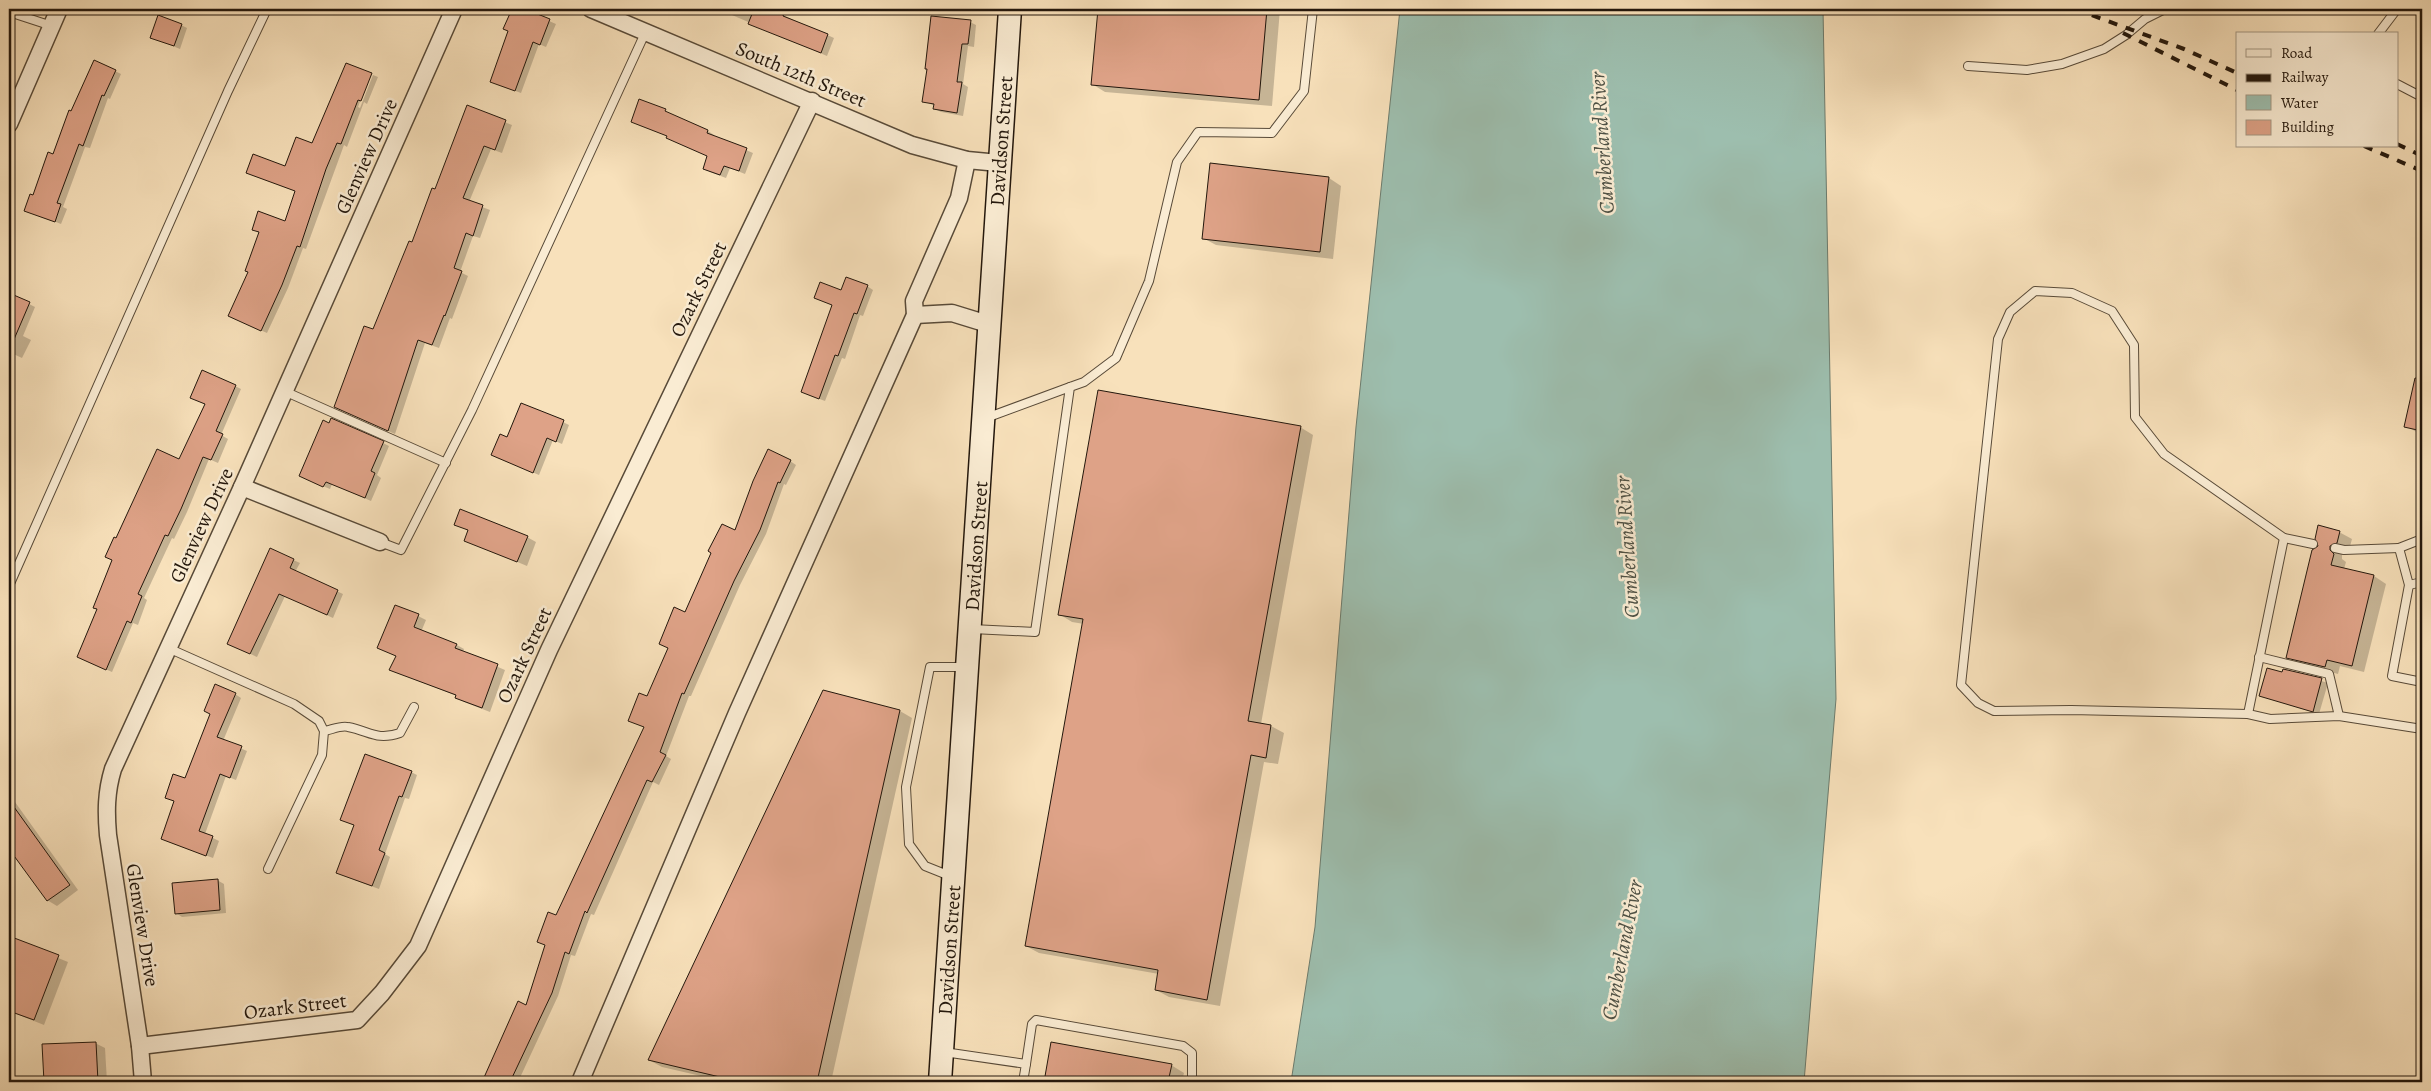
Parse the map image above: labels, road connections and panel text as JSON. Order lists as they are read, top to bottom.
{
  "streets": {
    "street": [
      "South 12th Street",
      "Davidson Street",
      "Glenview Drive",
      "Ozark Street"
    ]
  },
  "crossings": [
    ["South 12th Street", "Davidson Street"],
    ["South 12th Street", "Ozark Street"],
    ["Glenview Drive", "Ozark Street"]
  ],
  "water": ["Cumberland River"],
  "legend": [
    "Road",
    "Railway",
    "Water",
    "Building"
  ]
}
